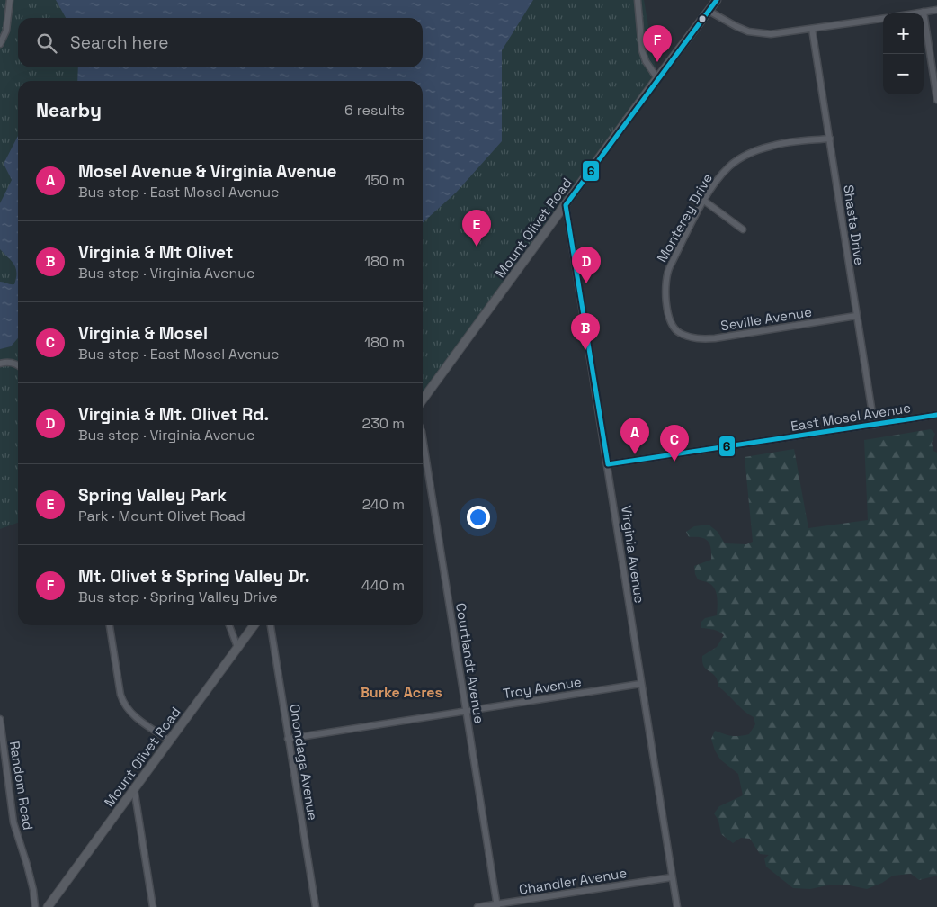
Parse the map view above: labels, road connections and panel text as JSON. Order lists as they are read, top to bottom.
{
  "streets": {
    "street": [
      "Monterey Drive",
      "Shasta Drive",
      "Mount Olivet Road",
      "Seville Avenue",
      "East Mosel Avenue",
      "Virginia Avenue",
      "Courtlandt Avenue",
      "Troy Avenue",
      "Onondaga Avenue",
      "Random Road",
      "Chandler Avenue"
    ]
  },
  "crossings": [
    ["Monterey Drive", "Shasta Drive"],
    ["Monterey Drive", "Seville Avenue"],
    ["Shasta Drive", "Seville Avenue"],
    ["Shasta Drive", "East Mosel Avenue"],
    ["Mount Olivet Road", "Virginia Avenue"],
    ["East Mosel Avenue", "Virginia Avenue"],
    ["Virginia Avenue", "Troy Avenue"],
    ["Virginia Avenue", "Chandler Avenue"],
    ["Courtlandt Avenue", "Troy Avenue"],
    ["Courtlandt Avenue", "Chandler Avenue"],
    ["Troy Avenue", "Onondaga Avenue"]
  ],
  "districts": ["Burke Acres"],
  "lines": ["transit line 6"],
  "page": {
    "map_buttons": ["+", "−"],
    "search": "Search here",
    "pins": [
      "F",
      "E",
      "D",
      "B",
      "A",
      "C"
    ],
    "heading": ["Nearby", "6 results"],
    "list": [
      {
        "mark": "A",
        "name": "Mosel Avenue & Virginia Avenue",
        "note": "Bus stop · East Mosel Avenue",
        "value": "150 m"
      },
      {
        "mark": "B",
        "name": "Virginia & Mt Olivet",
        "note": "Bus stop · Virginia Avenue",
        "value": "180 m"
      },
      {
        "mark": "C",
        "name": "Virginia & Mosel",
        "note": "Bus stop · East Mosel Avenue",
        "value": "180 m"
      },
      {
        "mark": "D",
        "name": "Virginia & Mt. Olivet Rd.",
        "note": "Bus stop · Virginia Avenue",
        "value": "230 m"
      },
      {
        "mark": "E",
        "name": "Spring Valley Park",
        "note": "Park · Mount Olivet Road",
        "value": "240 m"
      },
      {
        "mark": "F",
        "name": "Mt. Olivet & Spring Valley Dr.",
        "note": "Bus stop · Spring Valley Drive",
        "value": "440 m"
      }
    ]
  }
}
